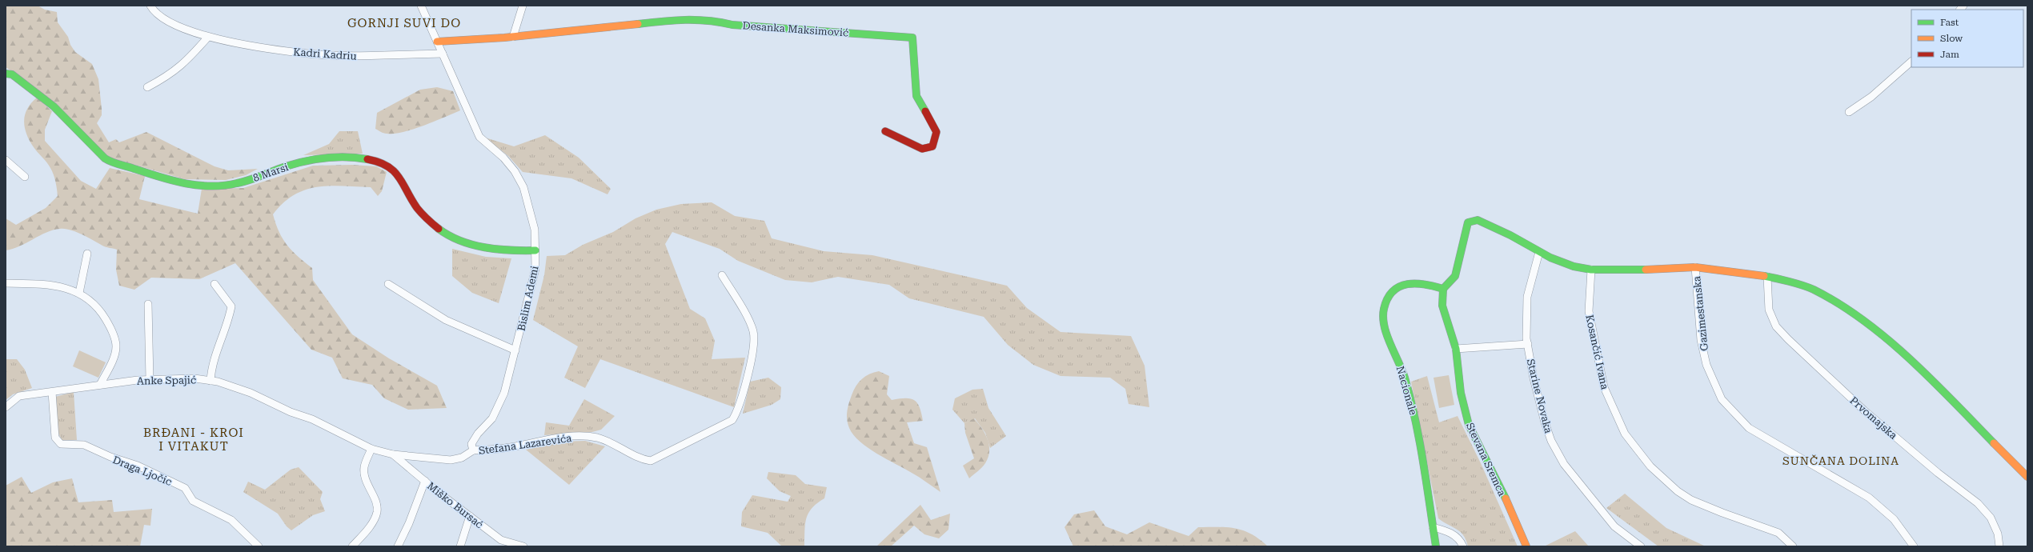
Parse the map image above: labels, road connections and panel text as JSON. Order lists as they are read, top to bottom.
{
  "streets": {
    "street": [
      "Desanka Maksimović",
      "Kadri Kadriu",
      "8 Marsi",
      "Bislim Ademi",
      "Gazimestanska",
      "Kosančić Ivana",
      "Anke Spajić",
      "Nacionale",
      "Starine Novaka",
      "Prvomajska",
      "Stefana Lazarevića",
      "Stevana Sremca",
      "Draga Ljočic",
      "Miško Bursać"
    ]
  },
  "crossings": [
    ["Desanka Maksimović", "Bislim Ademi"],
    ["Kadri Kadriu", "Bislim Ademi"],
    ["8 Marsi", "Bislim Ademi"],
    ["Bislim Ademi", "Stefana Lazarevića"],
    ["Anke Spajić", "Draga Ljočic"],
    ["Anke Spajić", "Miško Bursać"],
    ["Nacionale", "Stevana Sremca"]
  ],
  "districts": ["GORNJI SUVI DO", "BRĐANI - KROI I VITAKUT", "SUNČANA DOLINA"],
  "legend": ["Fast", "Slow", "Jam"]
}
